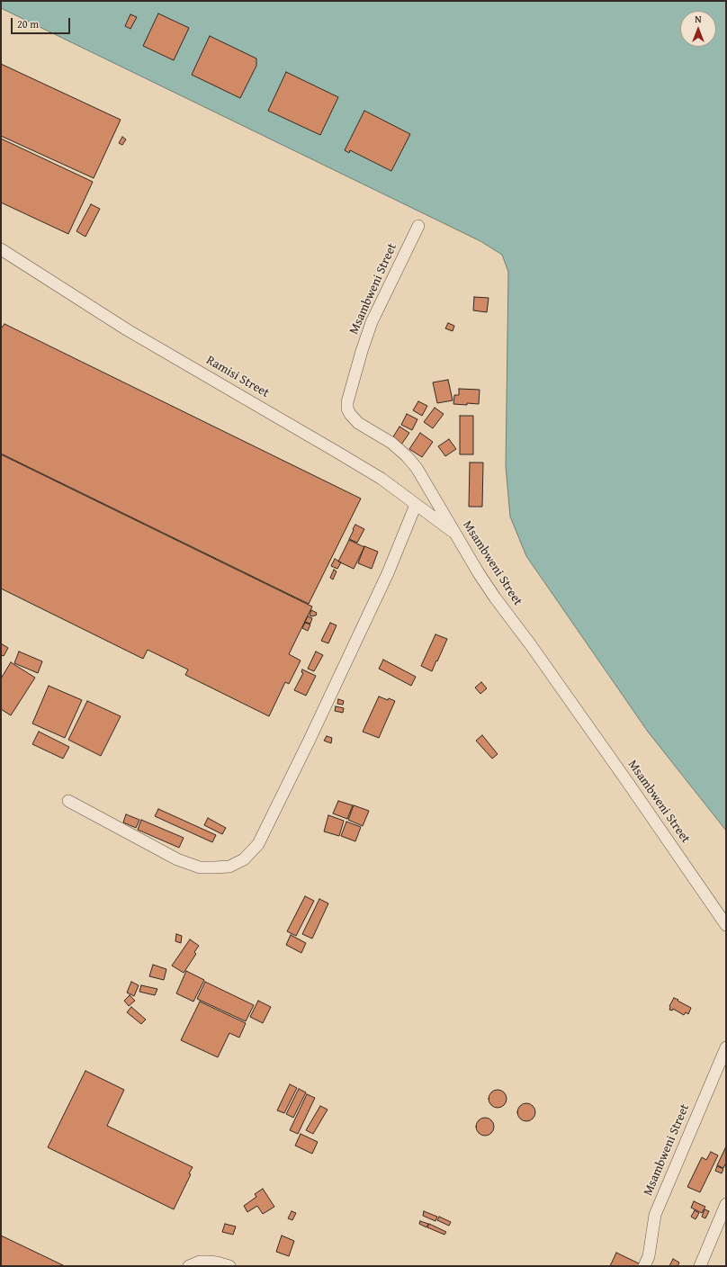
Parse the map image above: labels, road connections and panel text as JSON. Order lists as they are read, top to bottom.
{
  "streets": {
    "lane": ["Msambweni Street", "Ramisi Street"]
  },
  "crossings": [
    ["Msambweni Street", "Ramisi Street"]
  ],
  "scale_bar": "20 m",
  "north": "top"
}
